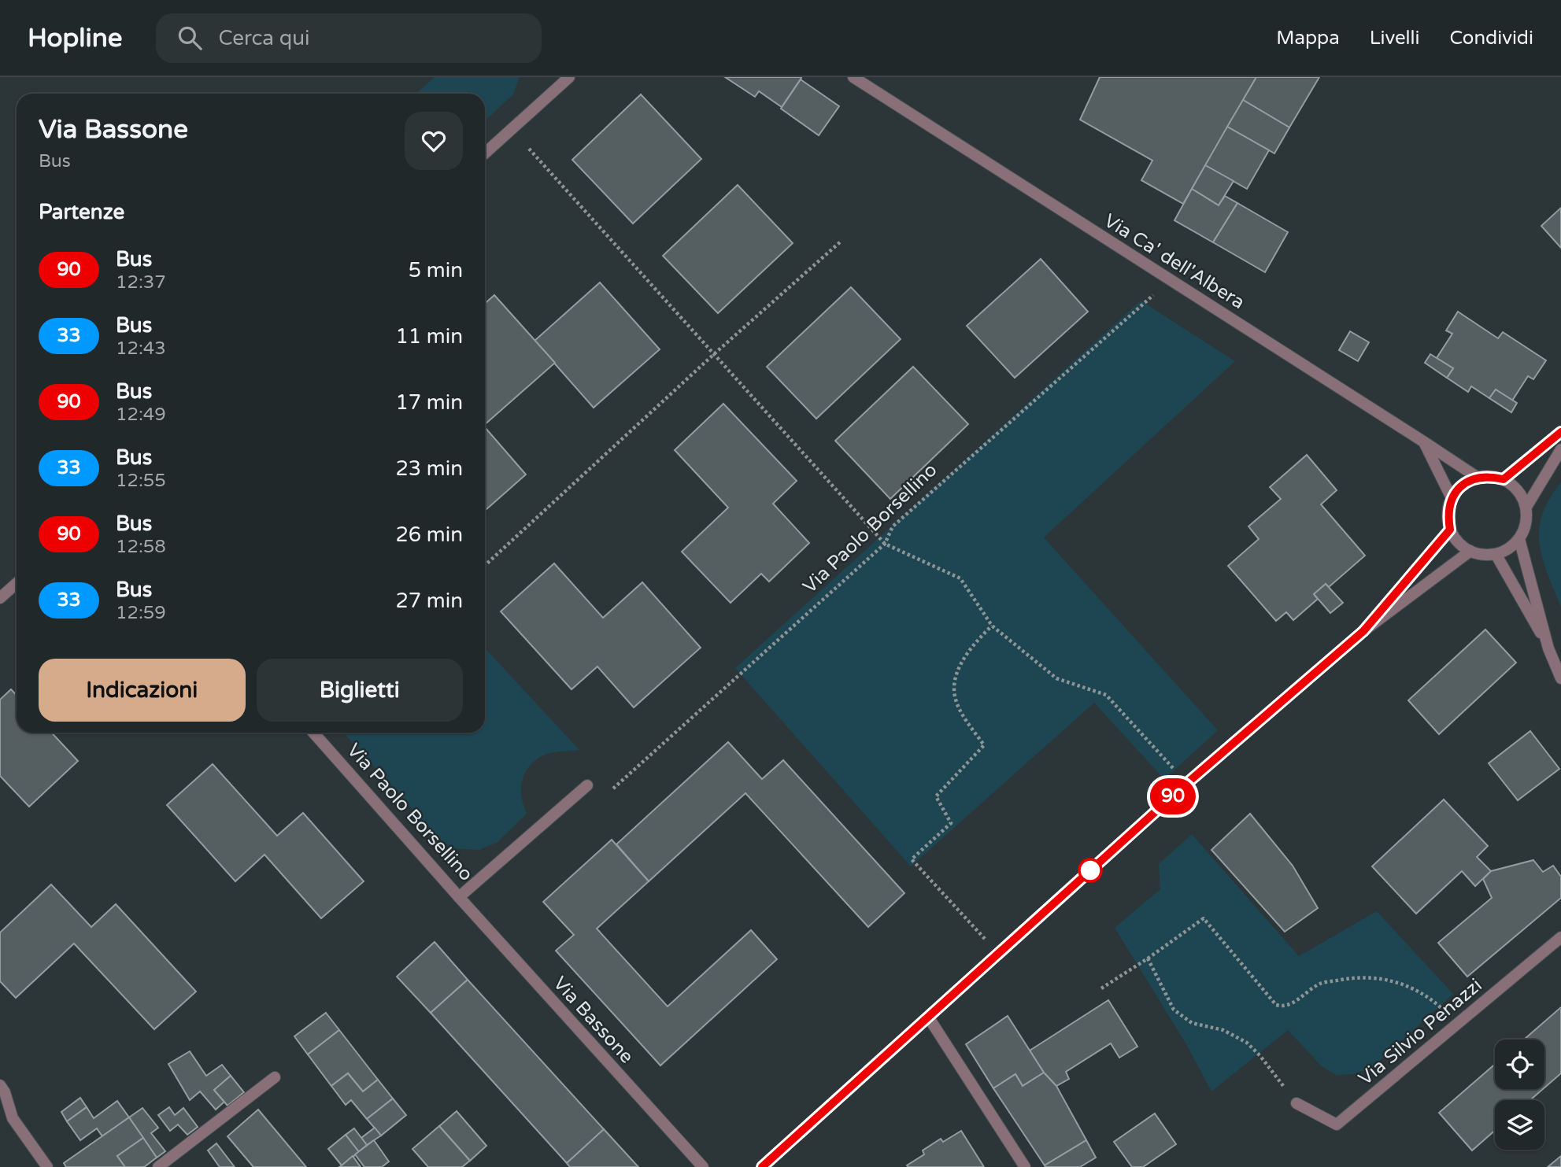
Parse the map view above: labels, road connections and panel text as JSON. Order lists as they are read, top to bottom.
{
  "streets": {
    "street": [
      "Via Ca' dell'Albera",
      "Via Paolo Borsellino",
      "Via Bassone",
      "Via Silvio Penazzi"
    ]
  },
  "crossings": [
    ["Via Paolo Borsellino", "Via Bassone"]
  ],
  "lines": ["bus line 90"],
  "page": {
    "header": "Hopline",
    "search": "Cerca qui",
    "nav": ["Mappa", "Livelli", "Condividi"],
    "on_map": "90",
    "heading": [
      ["Via Bassone", "Bus"],
      "Partenze"
    ],
    "list": [
      {
        "mark": "90",
        "name": "Bus",
        "note": "12:37",
        "value": "5 min"
      },
      {
        "mark": "33",
        "name": "Bus",
        "note": "12:43",
        "value": "11 min"
      },
      {
        "mark": "90",
        "name": "Bus",
        "note": "12:49",
        "value": "17 min"
      },
      {
        "mark": "33",
        "name": "Bus",
        "note": "12:55",
        "value": "23 min"
      },
      {
        "mark": "90",
        "name": "Bus",
        "note": "12:58",
        "value": "26 min"
      },
      {
        "mark": "33",
        "name": "Bus",
        "note": "12:59",
        "value": "27 min"
      }
    ],
    "buttons": ["Indicazioni", "Biglietti"]
  }
}
